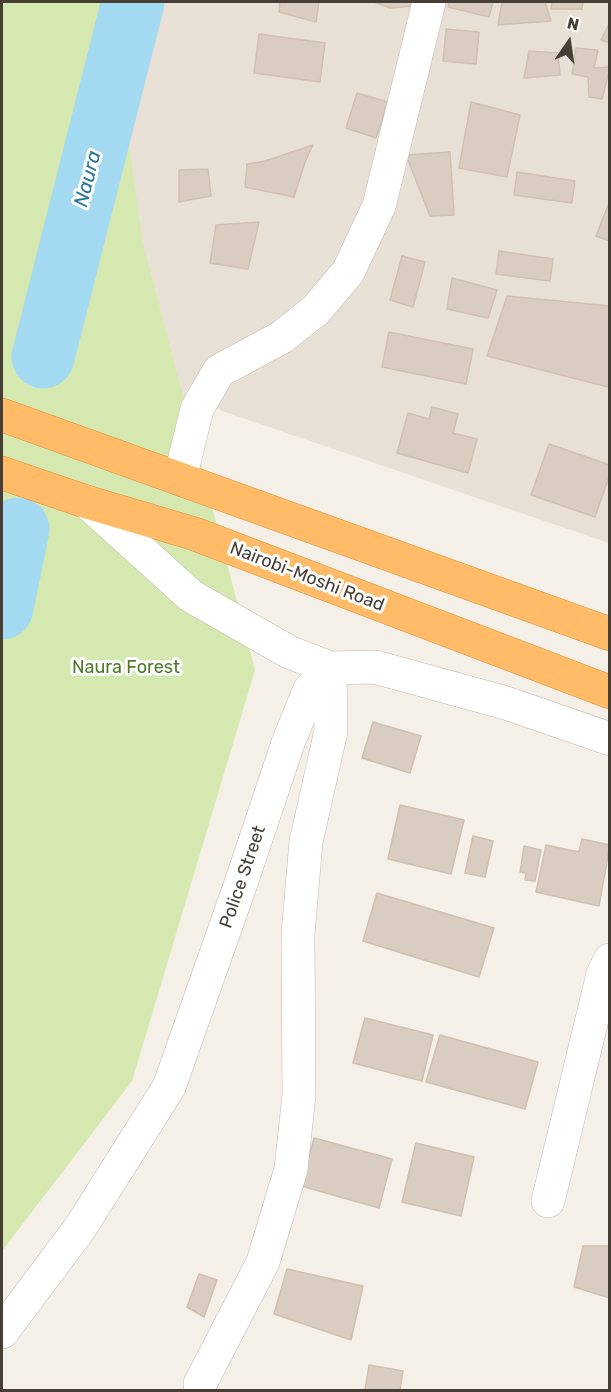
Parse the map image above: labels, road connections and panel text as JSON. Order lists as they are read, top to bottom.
{
  "streets": {
    "highway": ["Nairobi-Moshi Road"],
    "street": ["Police Street"]
  },
  "water": ["Naura"],
  "parks": ["Naura Forest"],
  "north": "top"
}
